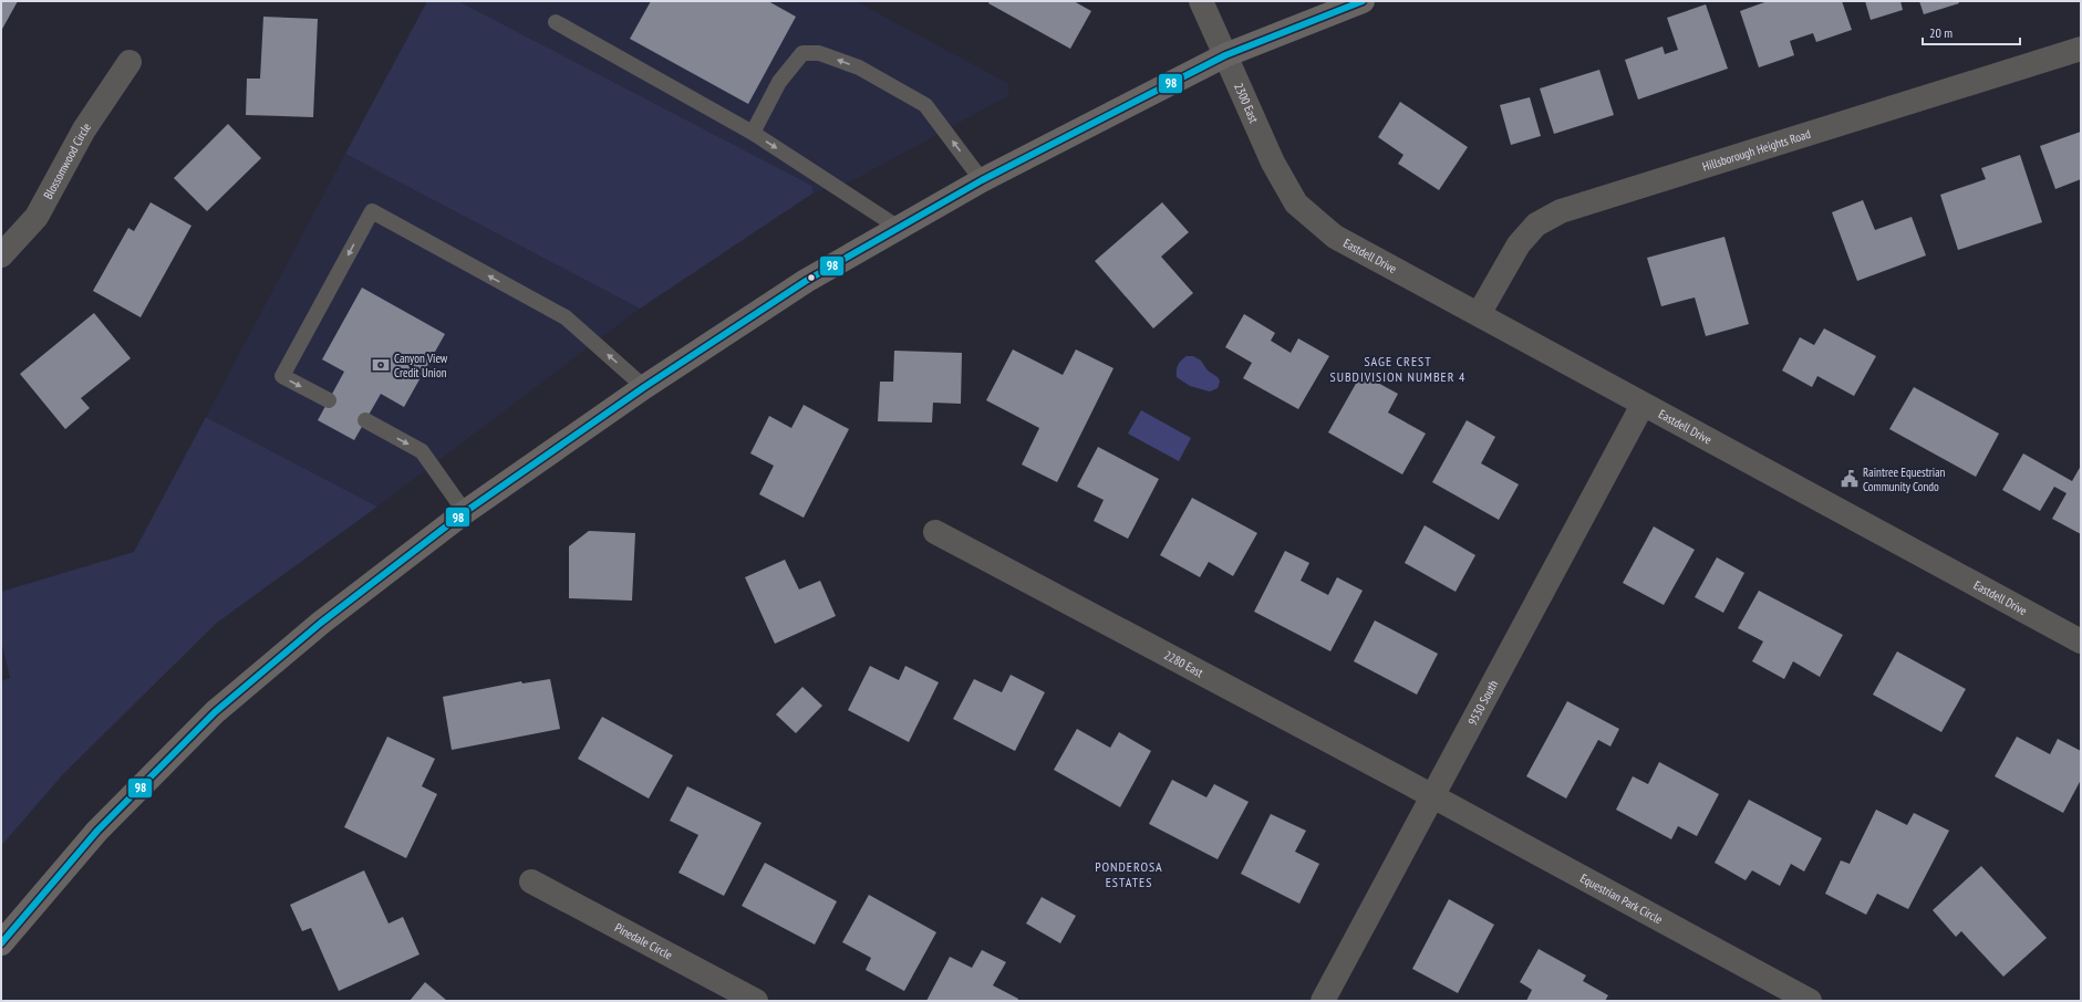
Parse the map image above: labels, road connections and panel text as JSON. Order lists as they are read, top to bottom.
{
  "streets": {
    "street": [
      "2300 East",
      "Hillsborough Heights Road",
      "Blossomwood Circle",
      "Eastdell Drive",
      "2280 East",
      "9530 South",
      "Equestrian Park Circle",
      "Pinedale Circle"
    ]
  },
  "crossings": [
    ["2300 East", "Eastdell Drive"],
    ["Hillsborough Heights Road", "Eastdell Drive"],
    ["Eastdell Drive", "9530 South"],
    ["2280 East", "9530 South"],
    ["2280 East", "Equestrian Park Circle"],
    ["9530 South", "Equestrian Park Circle"]
  ],
  "districts": ["SAGE CREST SUBDIVISION NUMBER 4", "PONDEROSA ESTATES"],
  "places": {
    "bank": ["Canyon View Credit Union"],
    "public building": ["Raintree Equestrian Community Condo"]
  },
  "lines": ["transit line 98"],
  "scale_bar": "20 m"
}
